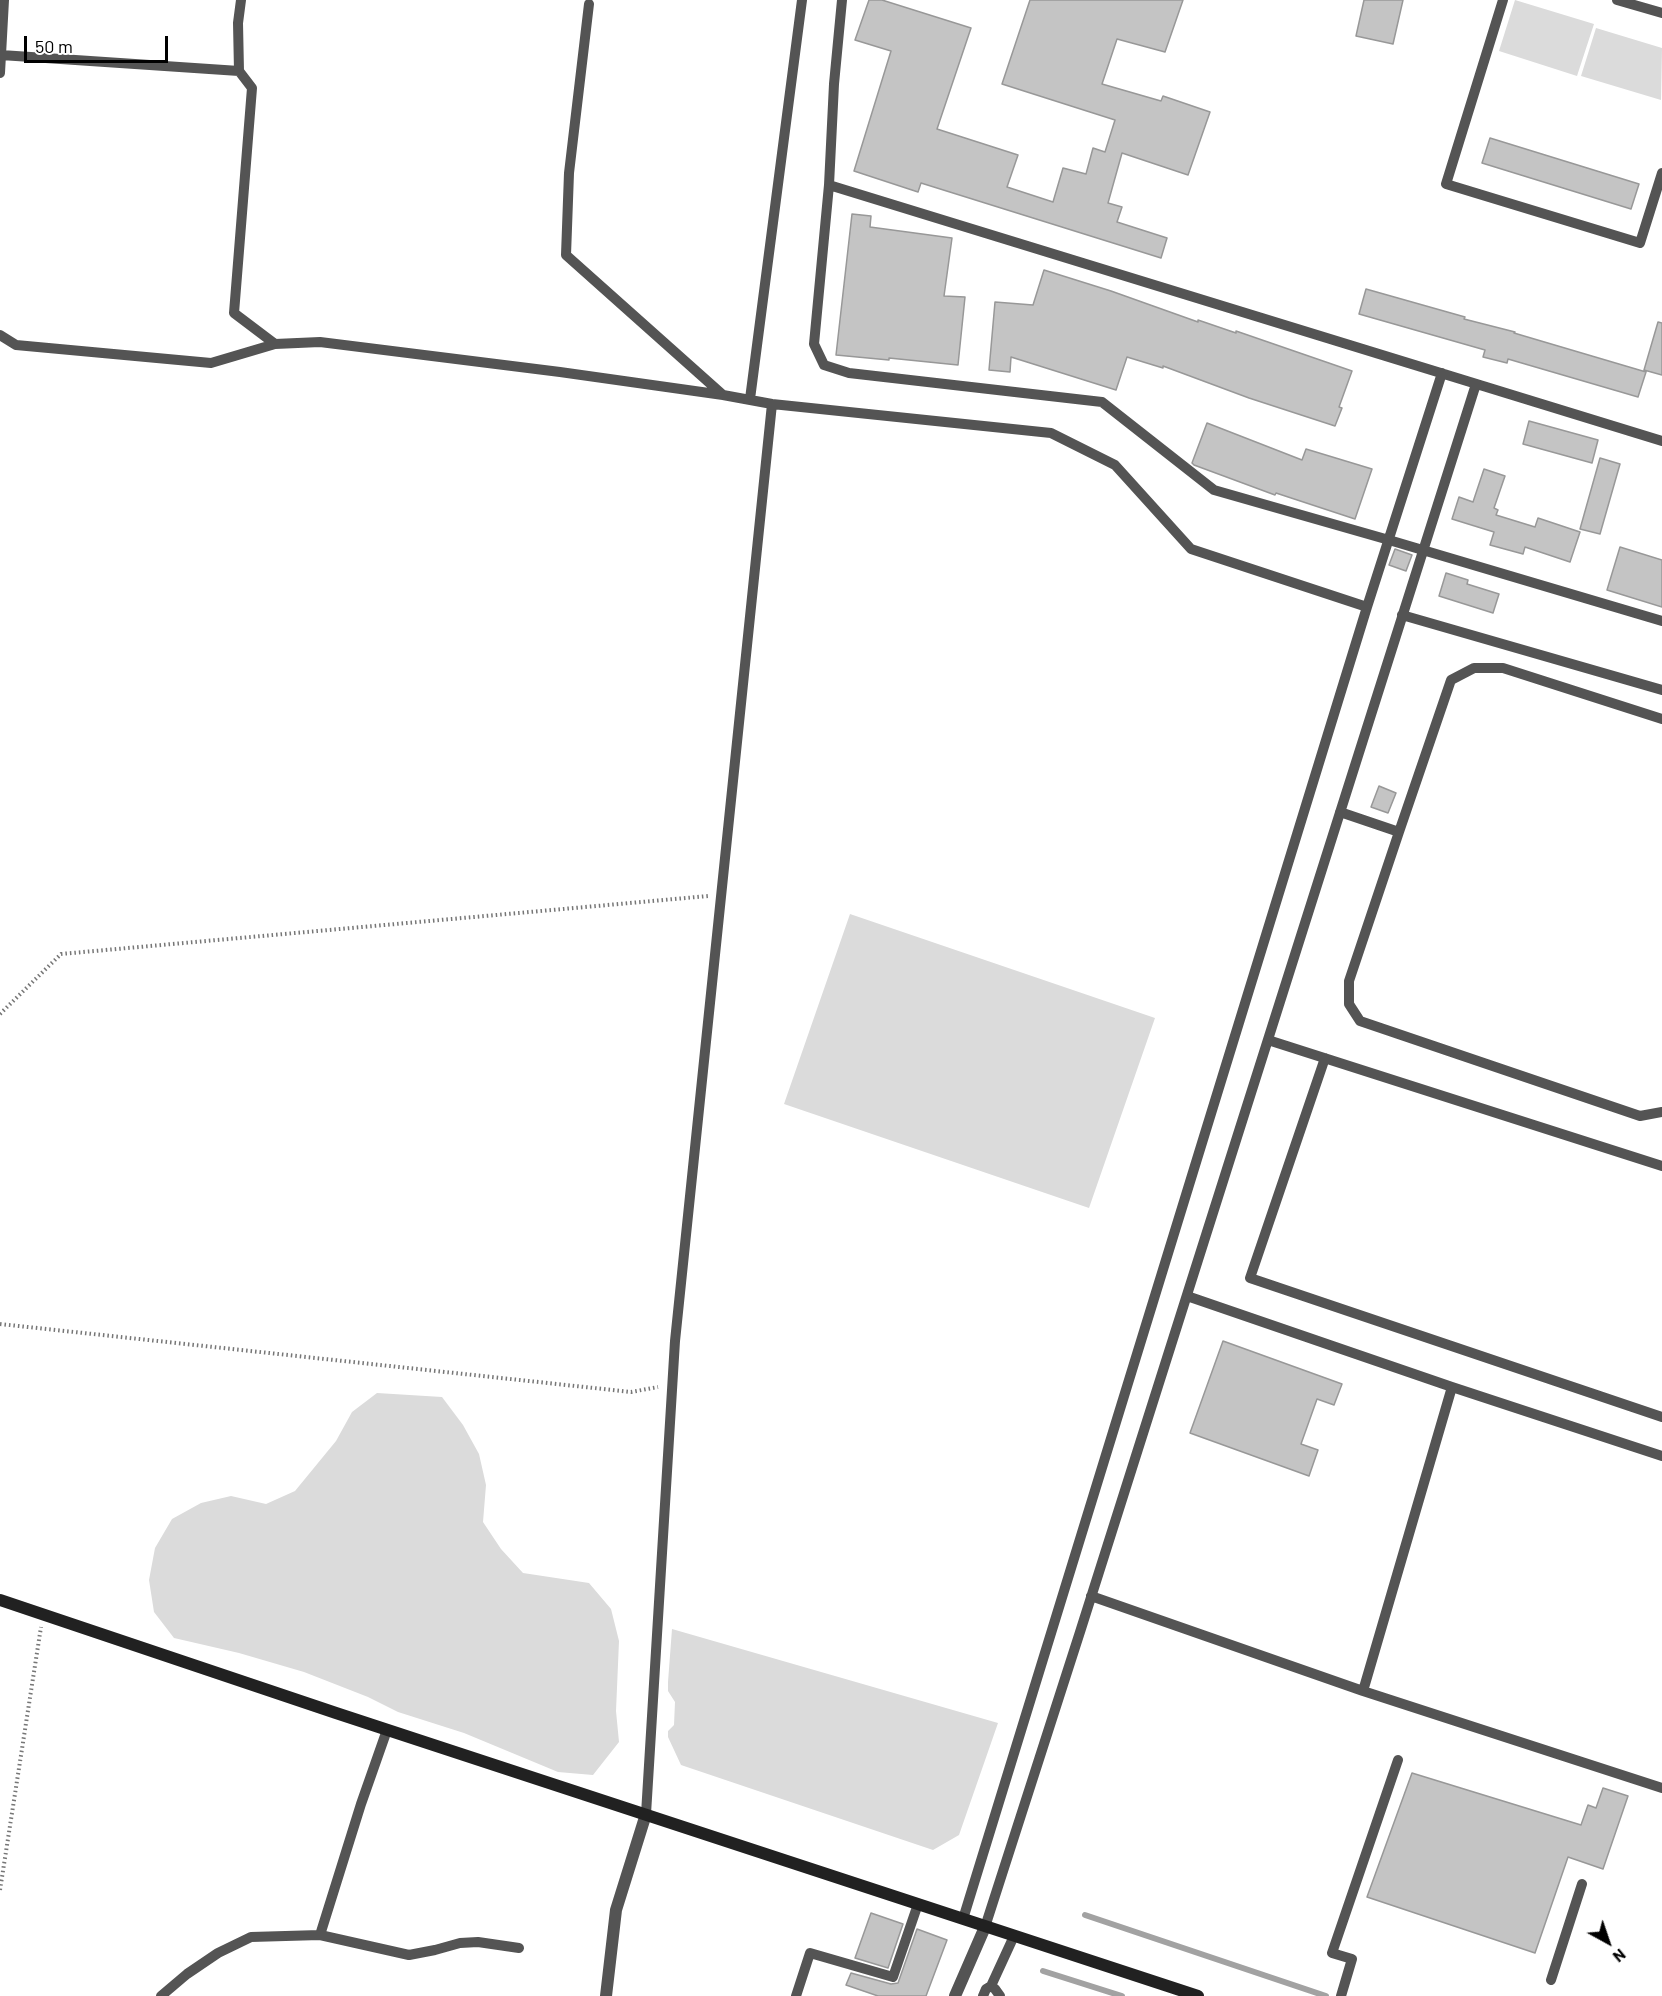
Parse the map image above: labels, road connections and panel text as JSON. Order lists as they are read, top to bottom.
{
  "scale_bar": "50 m",
  "north": "bottom right"
}
